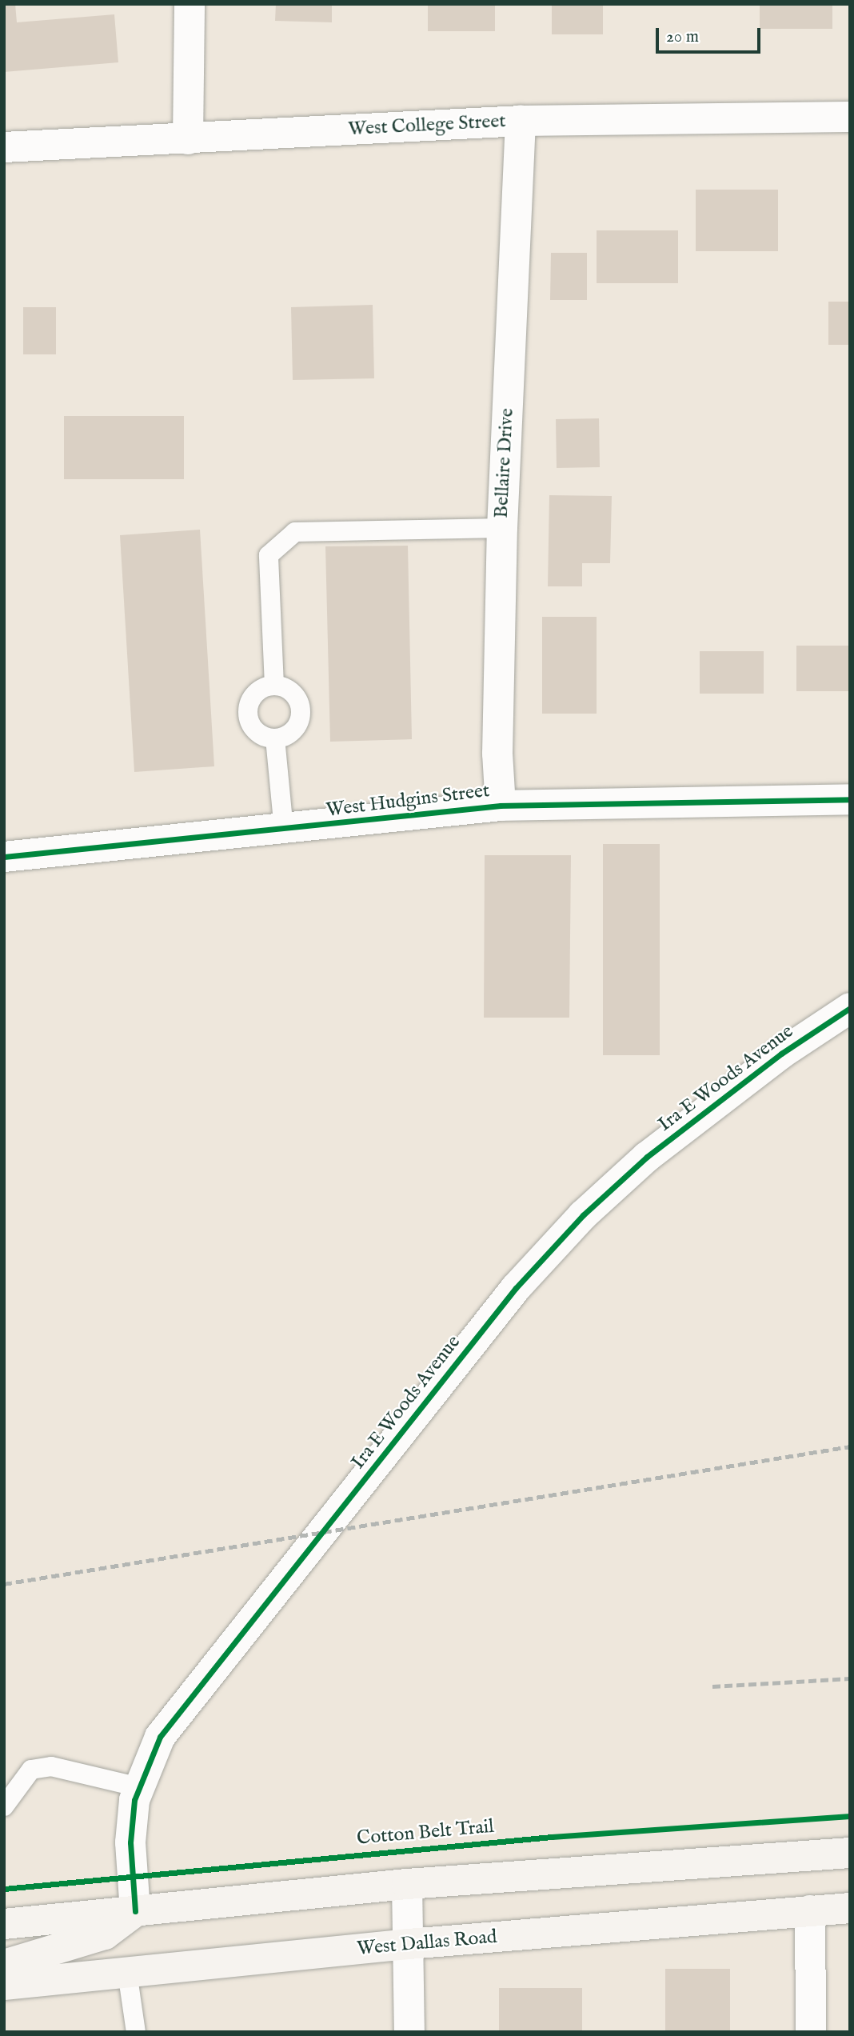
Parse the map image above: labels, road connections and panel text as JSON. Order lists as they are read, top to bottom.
{
  "streets": {
    "main road": ["West Dallas Road"],
    "street": [
      "West College Street",
      "Bellaire Drive",
      "West Hudgins Street",
      "Ira E Woods Avenue"
    ],
    "cycle path": ["Cotton Belt Trail"]
  },
  "crossings": [
    ["West College Street", "Bellaire Drive"],
    ["Bellaire Drive", "West Hudgins Street"]
  ],
  "scale_bar": "20 m"
}
